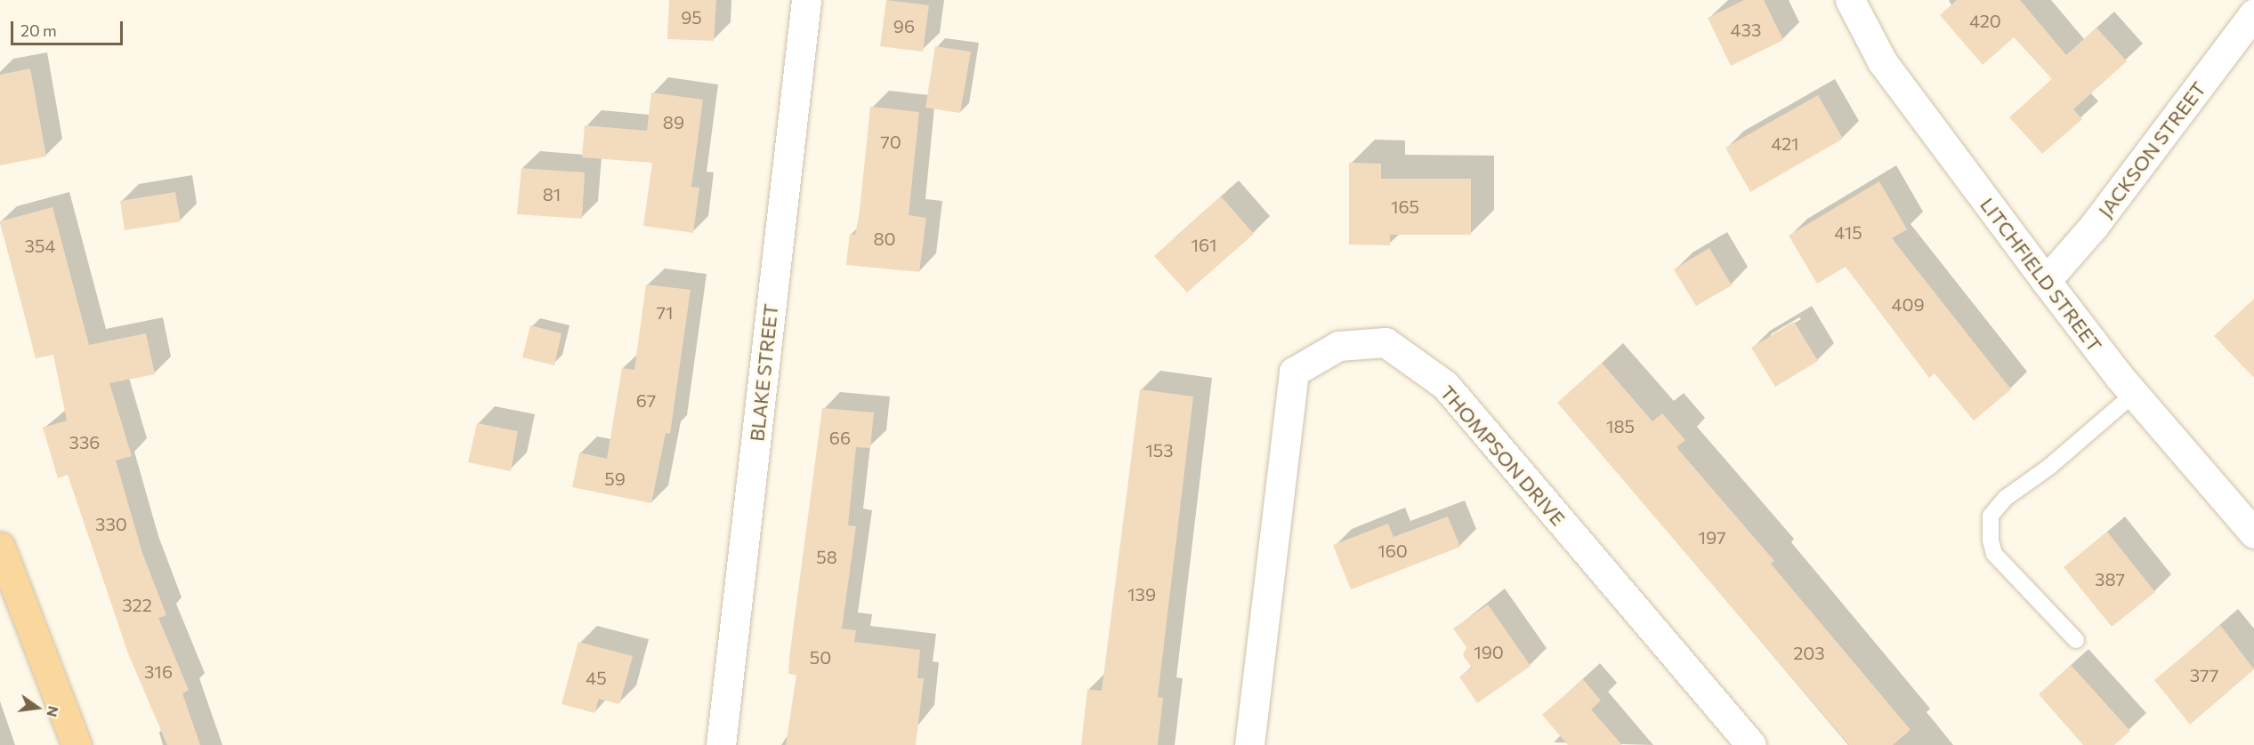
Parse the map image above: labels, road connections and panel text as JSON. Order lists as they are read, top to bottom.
{
  "streets": {
    "street": [
      "JACKSON STREET",
      "LITCHFIELD STREET",
      "BLAKE STREET",
      "THOMPSON DRIVE"
    ]
  },
  "crossings": [
    ["JACKSON STREET", "LITCHFIELD STREET"]
  ],
  "house_numbers": [
    "95",
    "420",
    "96",
    "433",
    "89",
    "70",
    "421",
    "81",
    "165",
    "415",
    "80",
    "161",
    "354",
    "409",
    "71",
    "67",
    "185",
    "66",
    "336",
    "153",
    "59",
    "330",
    "197",
    "160",
    "58",
    "387",
    "139",
    "322",
    "190",
    "203",
    "50",
    "316",
    "377",
    "45"
  ],
  "scale_bar": "20 m",
  "north": "right"
}
